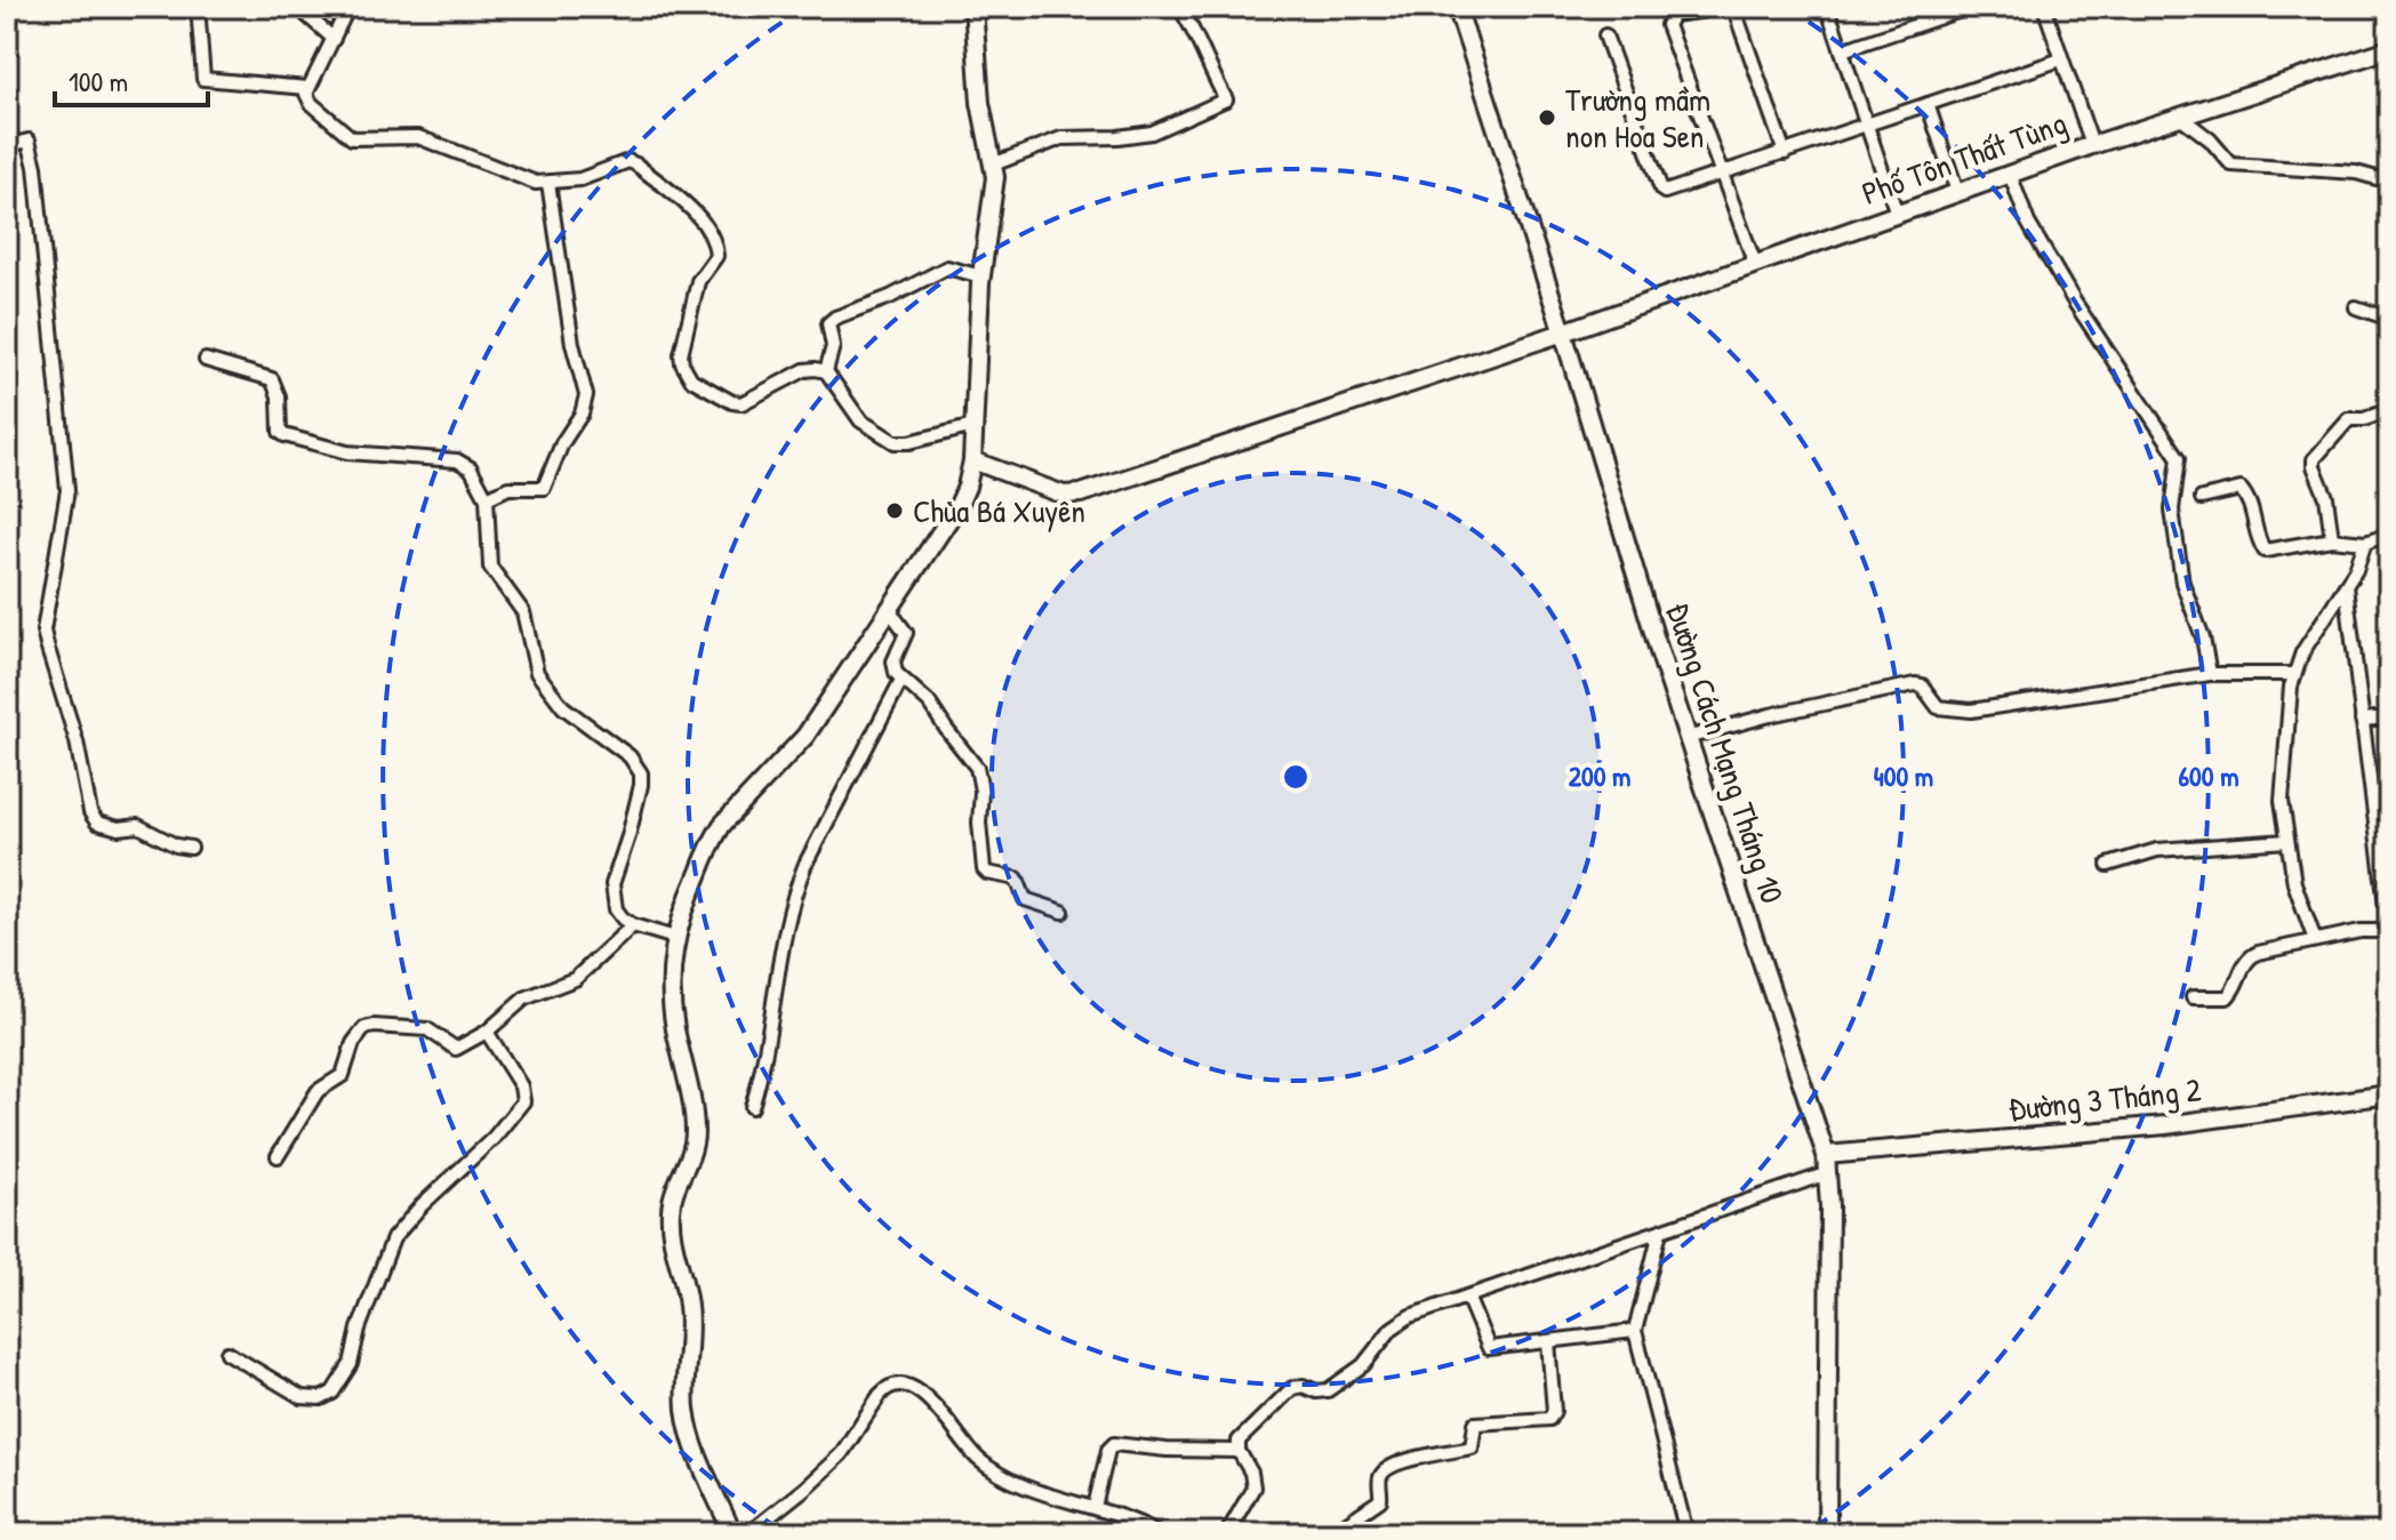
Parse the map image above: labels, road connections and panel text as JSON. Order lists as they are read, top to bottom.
{
  "streets": {
    "street": ["Phố Tôn Thất Tùng", "Đường Cách Mạng Tháng 10", "Đường 3 Tháng 2"]
  },
  "crossings": [
    ["Phố Tôn Thất Tùng", "Đường Cách Mạng Tháng 10"],
    ["Đường Cách Mạng Tháng 10", "Đường 3 Tháng 2"]
  ],
  "places": ["Trường mầm non Hoa Sen", "Chùa Bá Xuyên"],
  "scale_bar": "100 m",
  "rings": ["200 m", "400 m", "600 m"]
}
